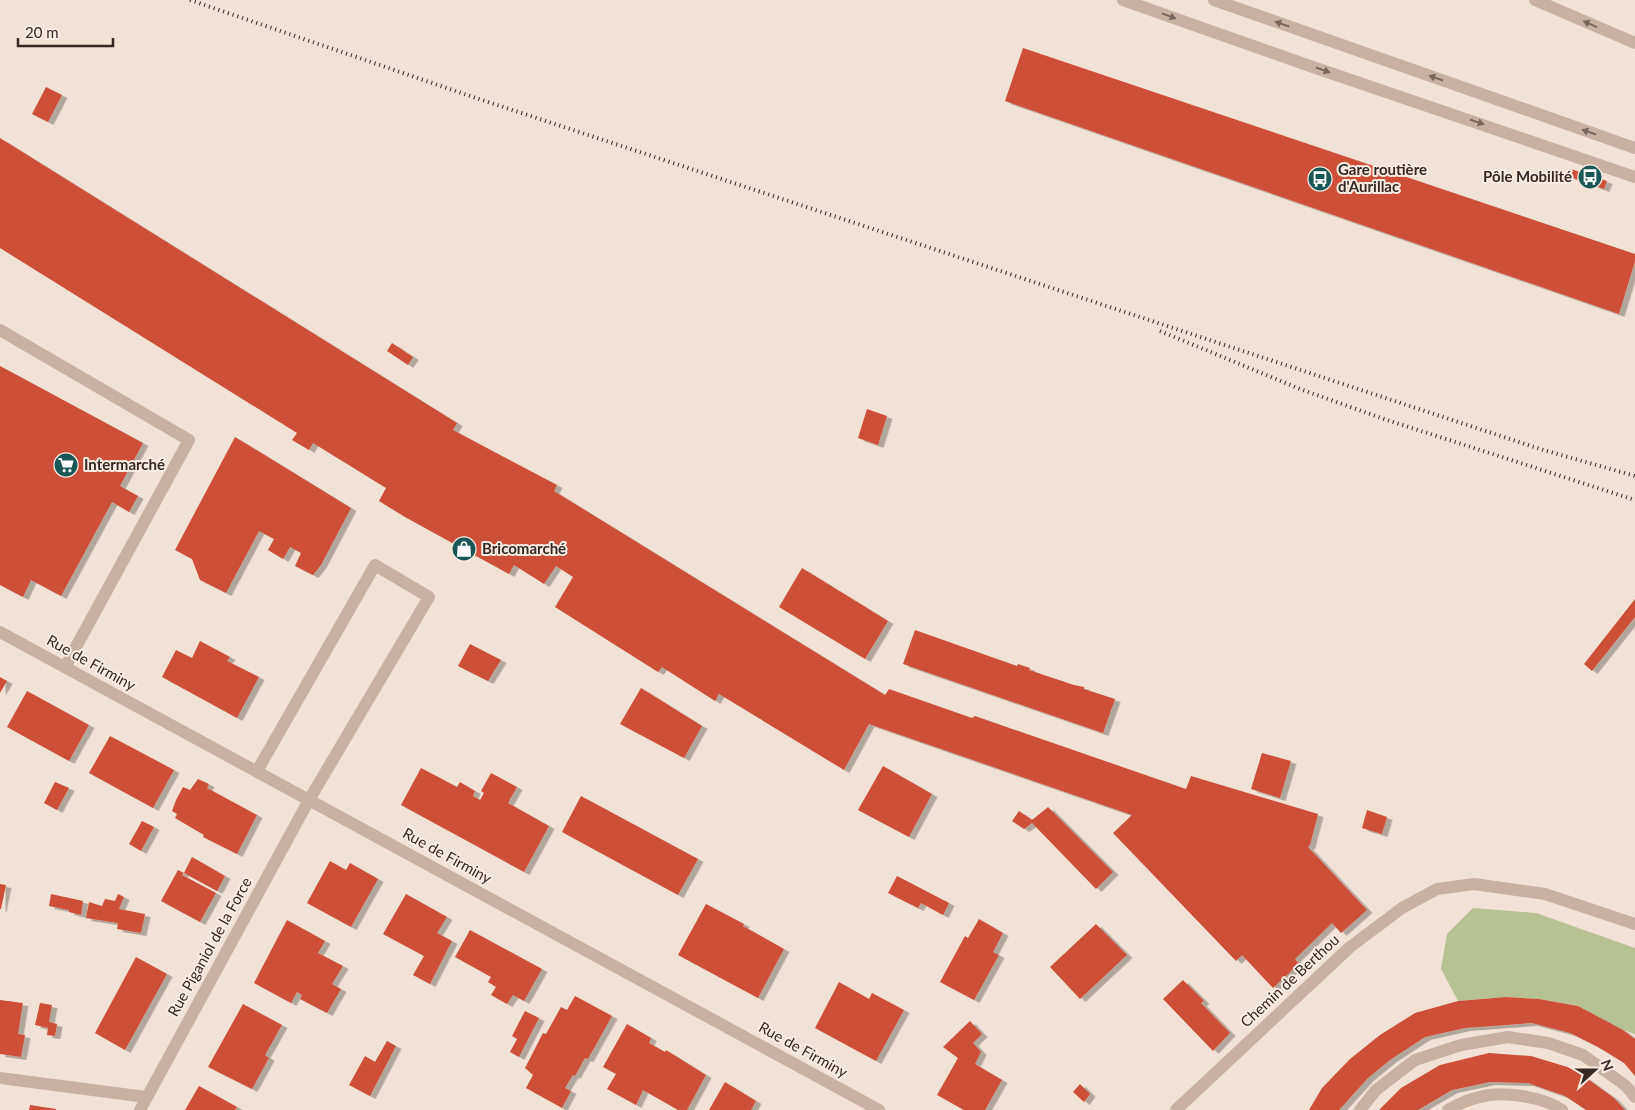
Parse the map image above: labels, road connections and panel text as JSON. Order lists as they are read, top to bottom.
{
  "streets": {
    "street": ["Rue de Firminy", "Rue Piganiol de la Force", "Chemin de Berthou"]
  },
  "crossings": [
    ["Rue de Firminy", "Rue Piganiol de la Force"]
  ],
  "places": {
    "bus stop": ["Pôle Mobilité", "Gare routière d'Aurillac"],
    "supermarket": ["Intermarché"],
    "shop": ["Bricomarché"]
  },
  "scale_bar": "20 m",
  "north": "right"
}
